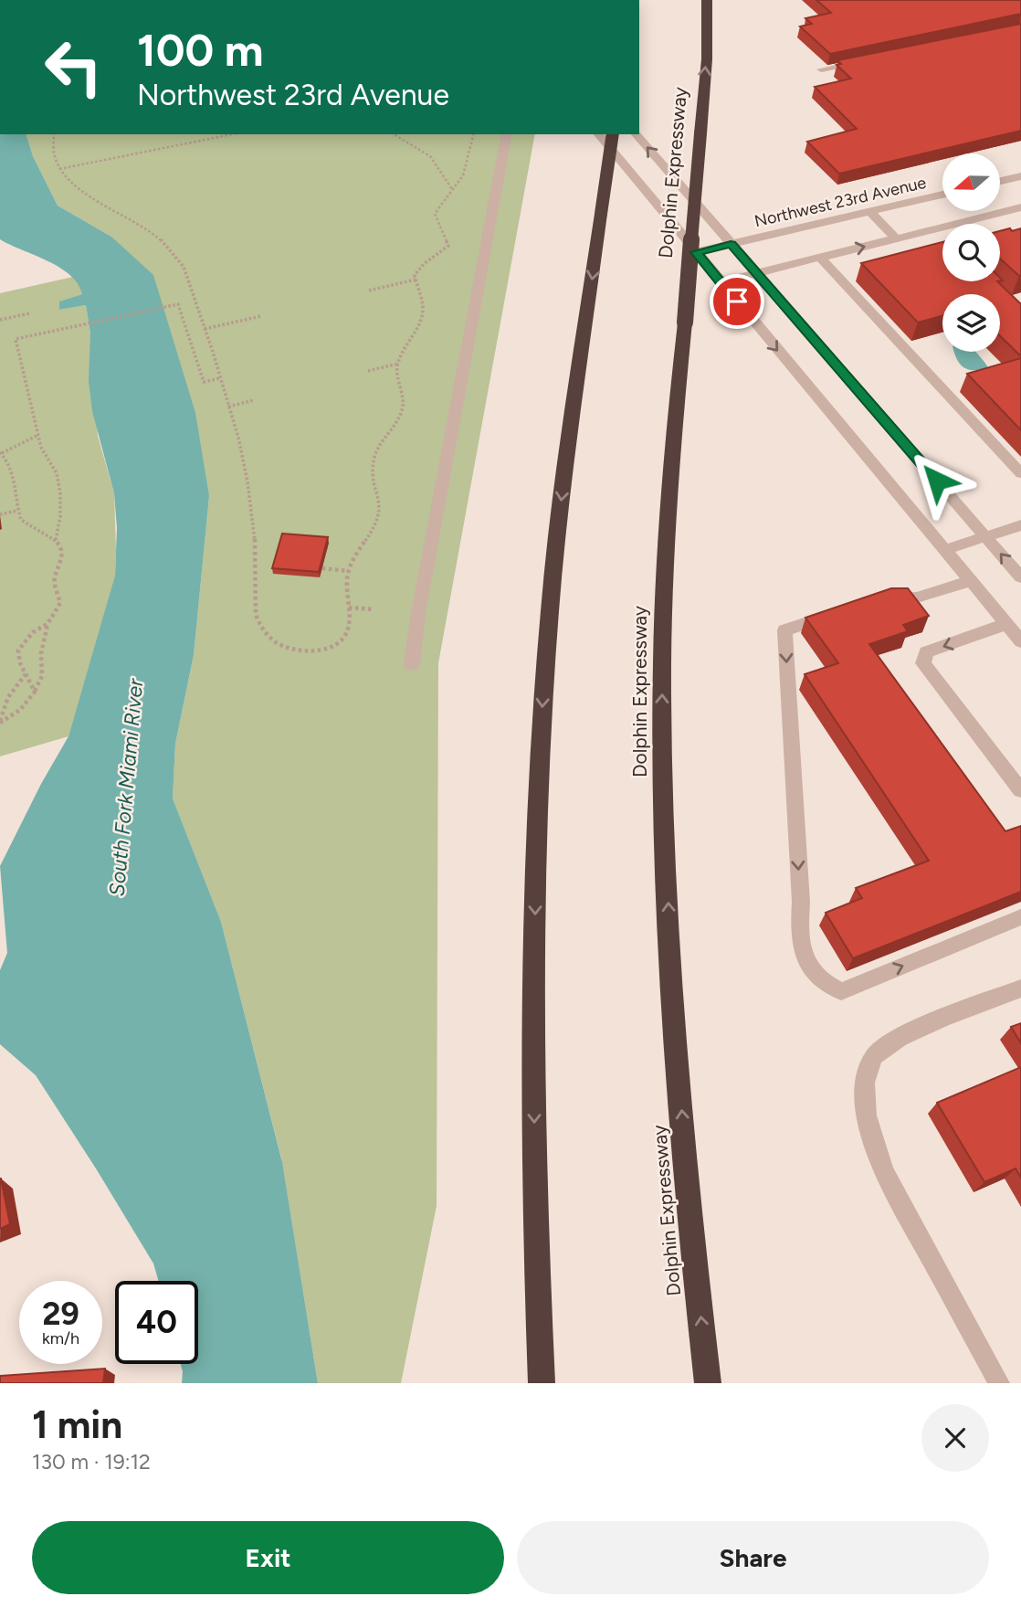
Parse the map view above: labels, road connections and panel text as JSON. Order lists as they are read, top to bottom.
{
  "streets": {
    "highway": ["Dolphin Expressway"],
    "street": ["Northwest 23rd Avenue"]
  },
  "water": ["South Fork Miami River"],
  "north": "left",
  "page": {
    "turn": ["100 m", "Northwest 23rd Avenue"],
    "speed": "29 km/h",
    "limit": "40",
    "heading": ["1 min", "130 m · 19:12"],
    "buttons": ["Exit", "Share"]
  }
}
